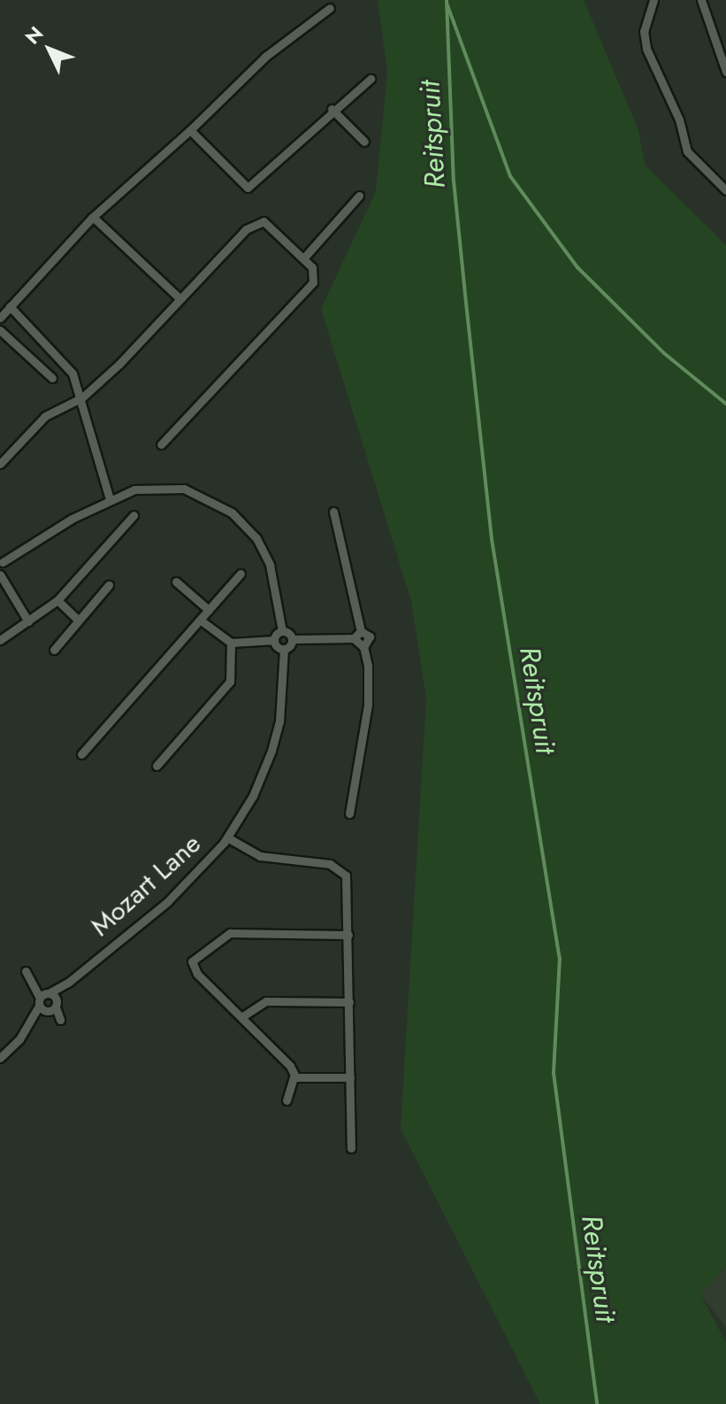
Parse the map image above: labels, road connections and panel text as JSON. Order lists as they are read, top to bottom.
{
  "streets": {
    "street": ["Mozart Lane"]
  },
  "water": ["Reitspruit"],
  "north": "top left"
}
